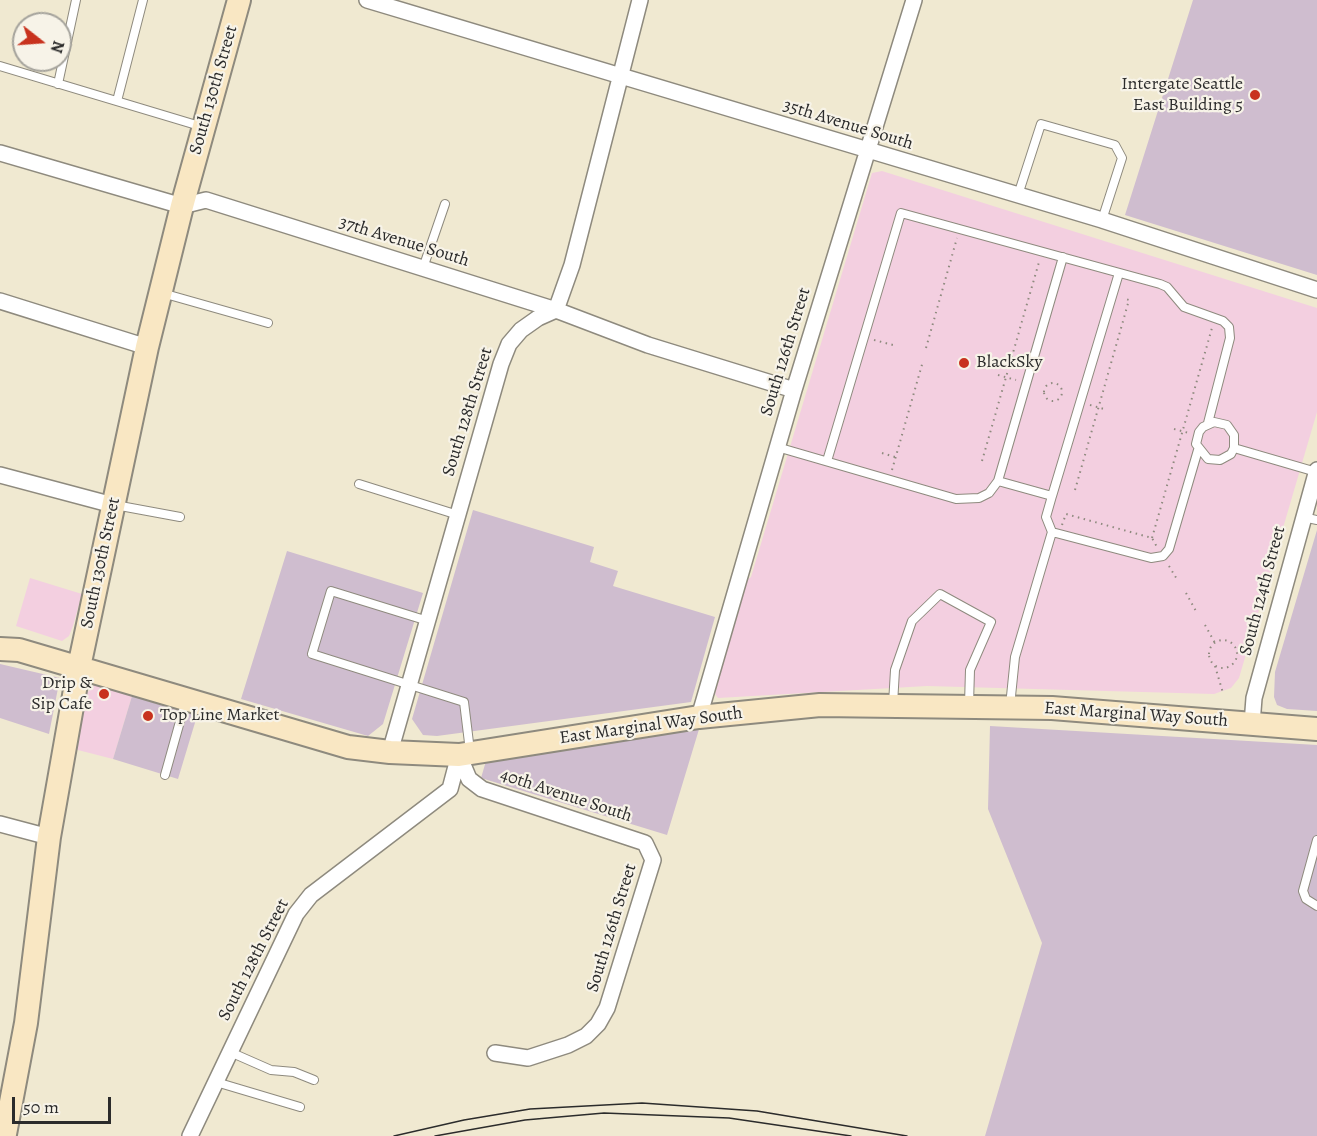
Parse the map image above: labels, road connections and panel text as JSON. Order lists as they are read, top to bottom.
{
  "streets": {
    "street": [
      "South 130th Street",
      "35th Avenue South",
      "37th Avenue South",
      "South 126th Street",
      "South 128th Street",
      "South 124th Street",
      "East Marginal Way South",
      "40th Avenue South"
    ]
  },
  "crossings": [
    ["South 130th Street", "37th Avenue South"],
    ["South 130th Street", "East Marginal Way South"],
    ["35th Avenue South", "South 126th Street"],
    ["37th Avenue South", "South 126th Street"],
    ["37th Avenue South", "South 128th Street"],
    ["South 126th Street", "East Marginal Way South"],
    ["South 126th Street", "40th Avenue South"],
    ["South 128th Street", "East Marginal Way South"],
    ["South 128th Street", "40th Avenue South"],
    ["South 124th Street", "East Marginal Way South"],
    ["East Marginal Way South", "40th Avenue South"]
  ],
  "places": [
    "Intergate Seattle East Building 5",
    "BlackSky",
    "Drip & Sip Cafe",
    "Top Line Market"
  ],
  "scale_bar": "50 m",
  "north": "right"
}
